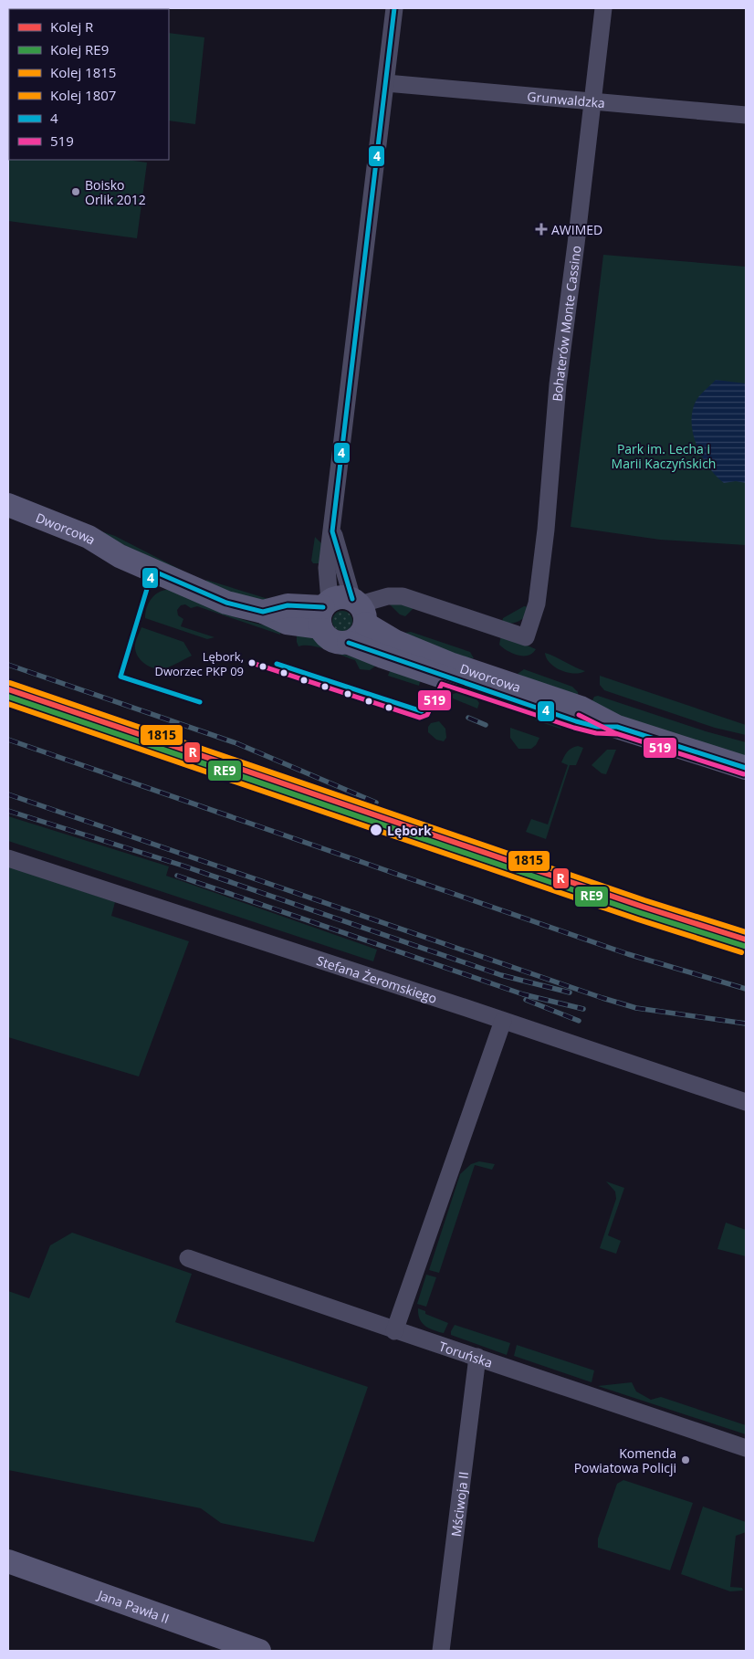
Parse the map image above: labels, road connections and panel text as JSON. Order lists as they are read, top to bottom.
{
  "streets": {
    "street": [
      "Grunwaldzka",
      "Bohaterów Monte Cassino",
      "Dworcowa",
      "Stefana Żeromskiego",
      "Toruńska",
      "Mściwoja II",
      "Jana Pawła II"
    ]
  },
  "crossings": [
    ["Grunwaldzka", "Bohaterów Monte Cassino"],
    ["Bohaterów Monte Cassino", "Dworcowa"],
    ["Toruńska", "Mściwoja II"]
  ],
  "parks": ["Park im. Lecha i Marii Kaczyńskich"],
  "places": {
    "other": [
      "Boisko Orlik 2012",
      "Lębork, Dworzec PKP 09",
      "Lębork",
      "Komenda Powiatowa Policji"
    ],
    "health": ["AWIMED"]
  },
  "lines": [
    "transit line 4",
    "transit line 519",
    "rail line 1815",
    "rail line R",
    "rail line RE9",
    "rail line 1807"
  ],
  "legend": [
    "Kolej R",
    "Kolej RE9",
    "Kolej 1815",
    "Kolej 1807",
    "4",
    "519"
  ]
}
